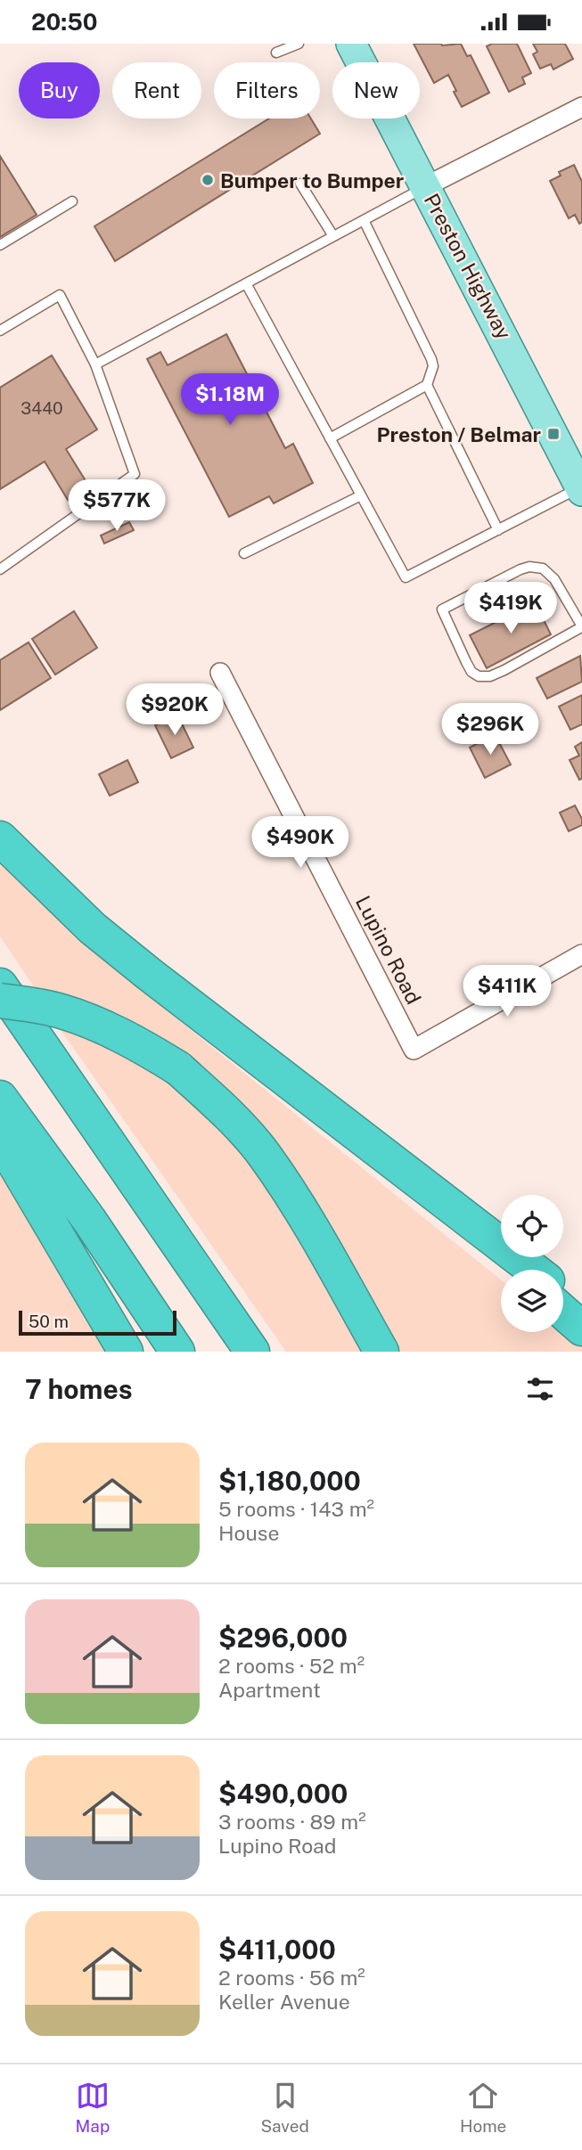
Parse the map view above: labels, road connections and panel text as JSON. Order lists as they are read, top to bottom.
{
  "streets": {
    "main road": ["Preston Highway"],
    "street": ["Lupino Road"]
  },
  "places": {
    "other": ["Bumper to Bumper"],
    "transit": ["Preston / Belmar"]
  },
  "house_numbers": ["3440"],
  "scale_bar": "50 m",
  "page": {
    "status": "20:50",
    "chip": [
      "Buy",
      "Rent",
      "Filters",
      "New"
    ],
    "price": [
      "$1.18M",
      "$577K",
      "$419K",
      "$920K",
      "$296K",
      "$490K",
      "$411K"
    ],
    "scale": "50 m",
    "heading": "7 homes",
    "list": [
      {
        "name": "$1,180,000",
        "note": "5 rooms · 143 m² · House"
      },
      {
        "name": "$296,000",
        "note": "2 rooms · 52 m² · Apartment"
      },
      {
        "name": "$490,000",
        "note": "3 rooms · 89 m² · Lupino Road"
      },
      {
        "name": "$411,000",
        "note": "2 rooms · 56 m² · Keller Avenue"
      }
    ],
    "tabs": ["Map", "Saved", "Home"]
  }
}
